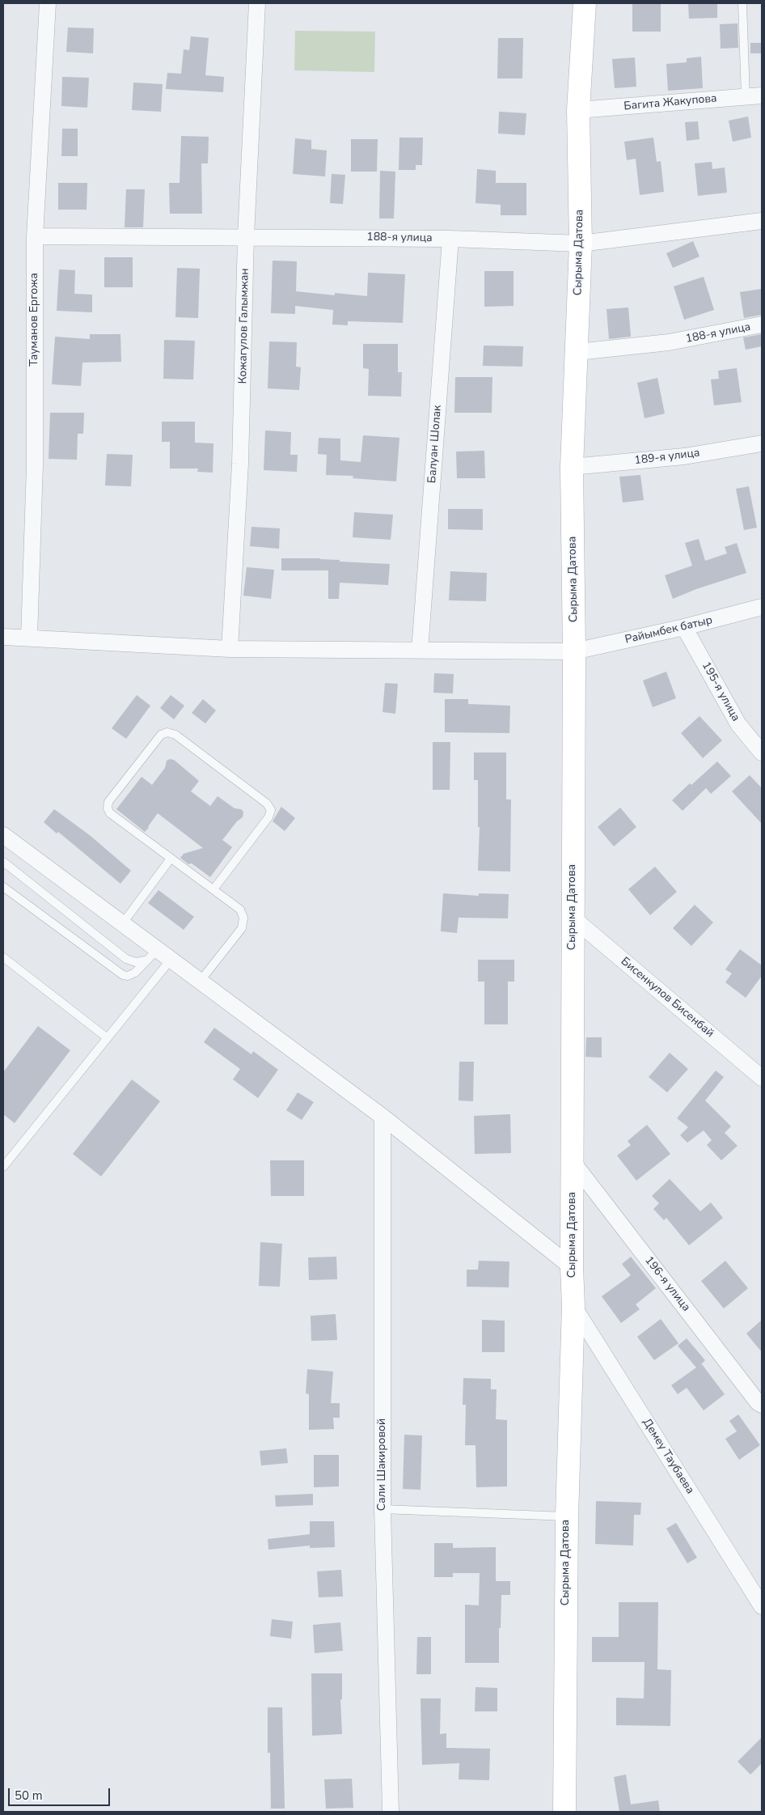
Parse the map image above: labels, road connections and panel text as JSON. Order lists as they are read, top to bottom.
{
  "streets": {
    "street": [
      "Багита Жакупова",
      "188-я улица",
      "Сырыма Датова",
      "Тауманов Ергожа",
      "Кожагулов Галымжан",
      "Балуан Шолак",
      "189-я улица",
      "Райымбек батыр",
      "195-я улица",
      "Бисенкулов Бисенбай",
      "196-я улица",
      "Демеу Таубаева",
      "Сали Шакировой"
    ]
  },
  "crossings": [
    ["Багита Жакупова", "Сырыма Датова"],
    ["188-я улица", "Сырыма Датова"],
    ["188-я улица", "Тауманов Ергожа"],
    ["188-я улица", "Кожагулов Галымжан"],
    ["188-я улица", "Балуан Шолак"],
    ["Сырыма Датова", "189-я улица"],
    ["Сырыма Датова", "Райымбек батыр"],
    ["Сырыма Датова", "Бисенкулов Бисенбай"],
    ["Сырыма Датова", "196-я улица"],
    ["Сырыма Датова", "Демеу Таубаева"],
    ["Тауманов Ергожа", "Райымбек батыр"],
    ["Кожагулов Галымжан", "Райымбек батыр"],
    ["Балуан Шолак", "Райымбек батыр"],
    ["Райымбек батыр", "195-я улица"]
  ],
  "scale_bar": "50 m"
}
